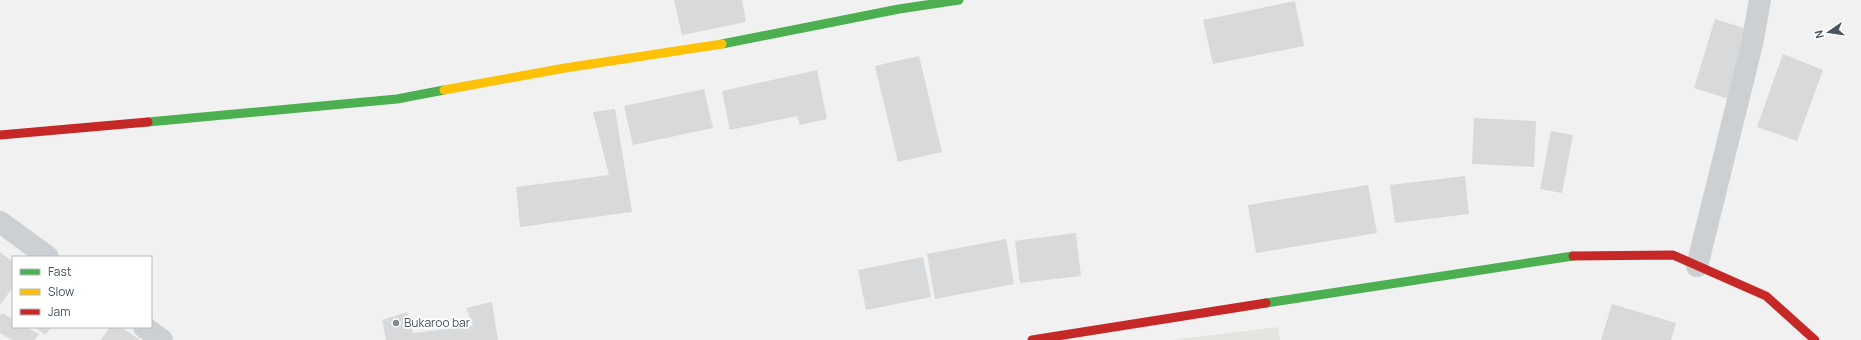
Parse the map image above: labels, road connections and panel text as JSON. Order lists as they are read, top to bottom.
{
  "places": ["Bukaroo bar"],
  "legend": ["Fast", "Slow", "Jam"],
  "north": "left"
}
